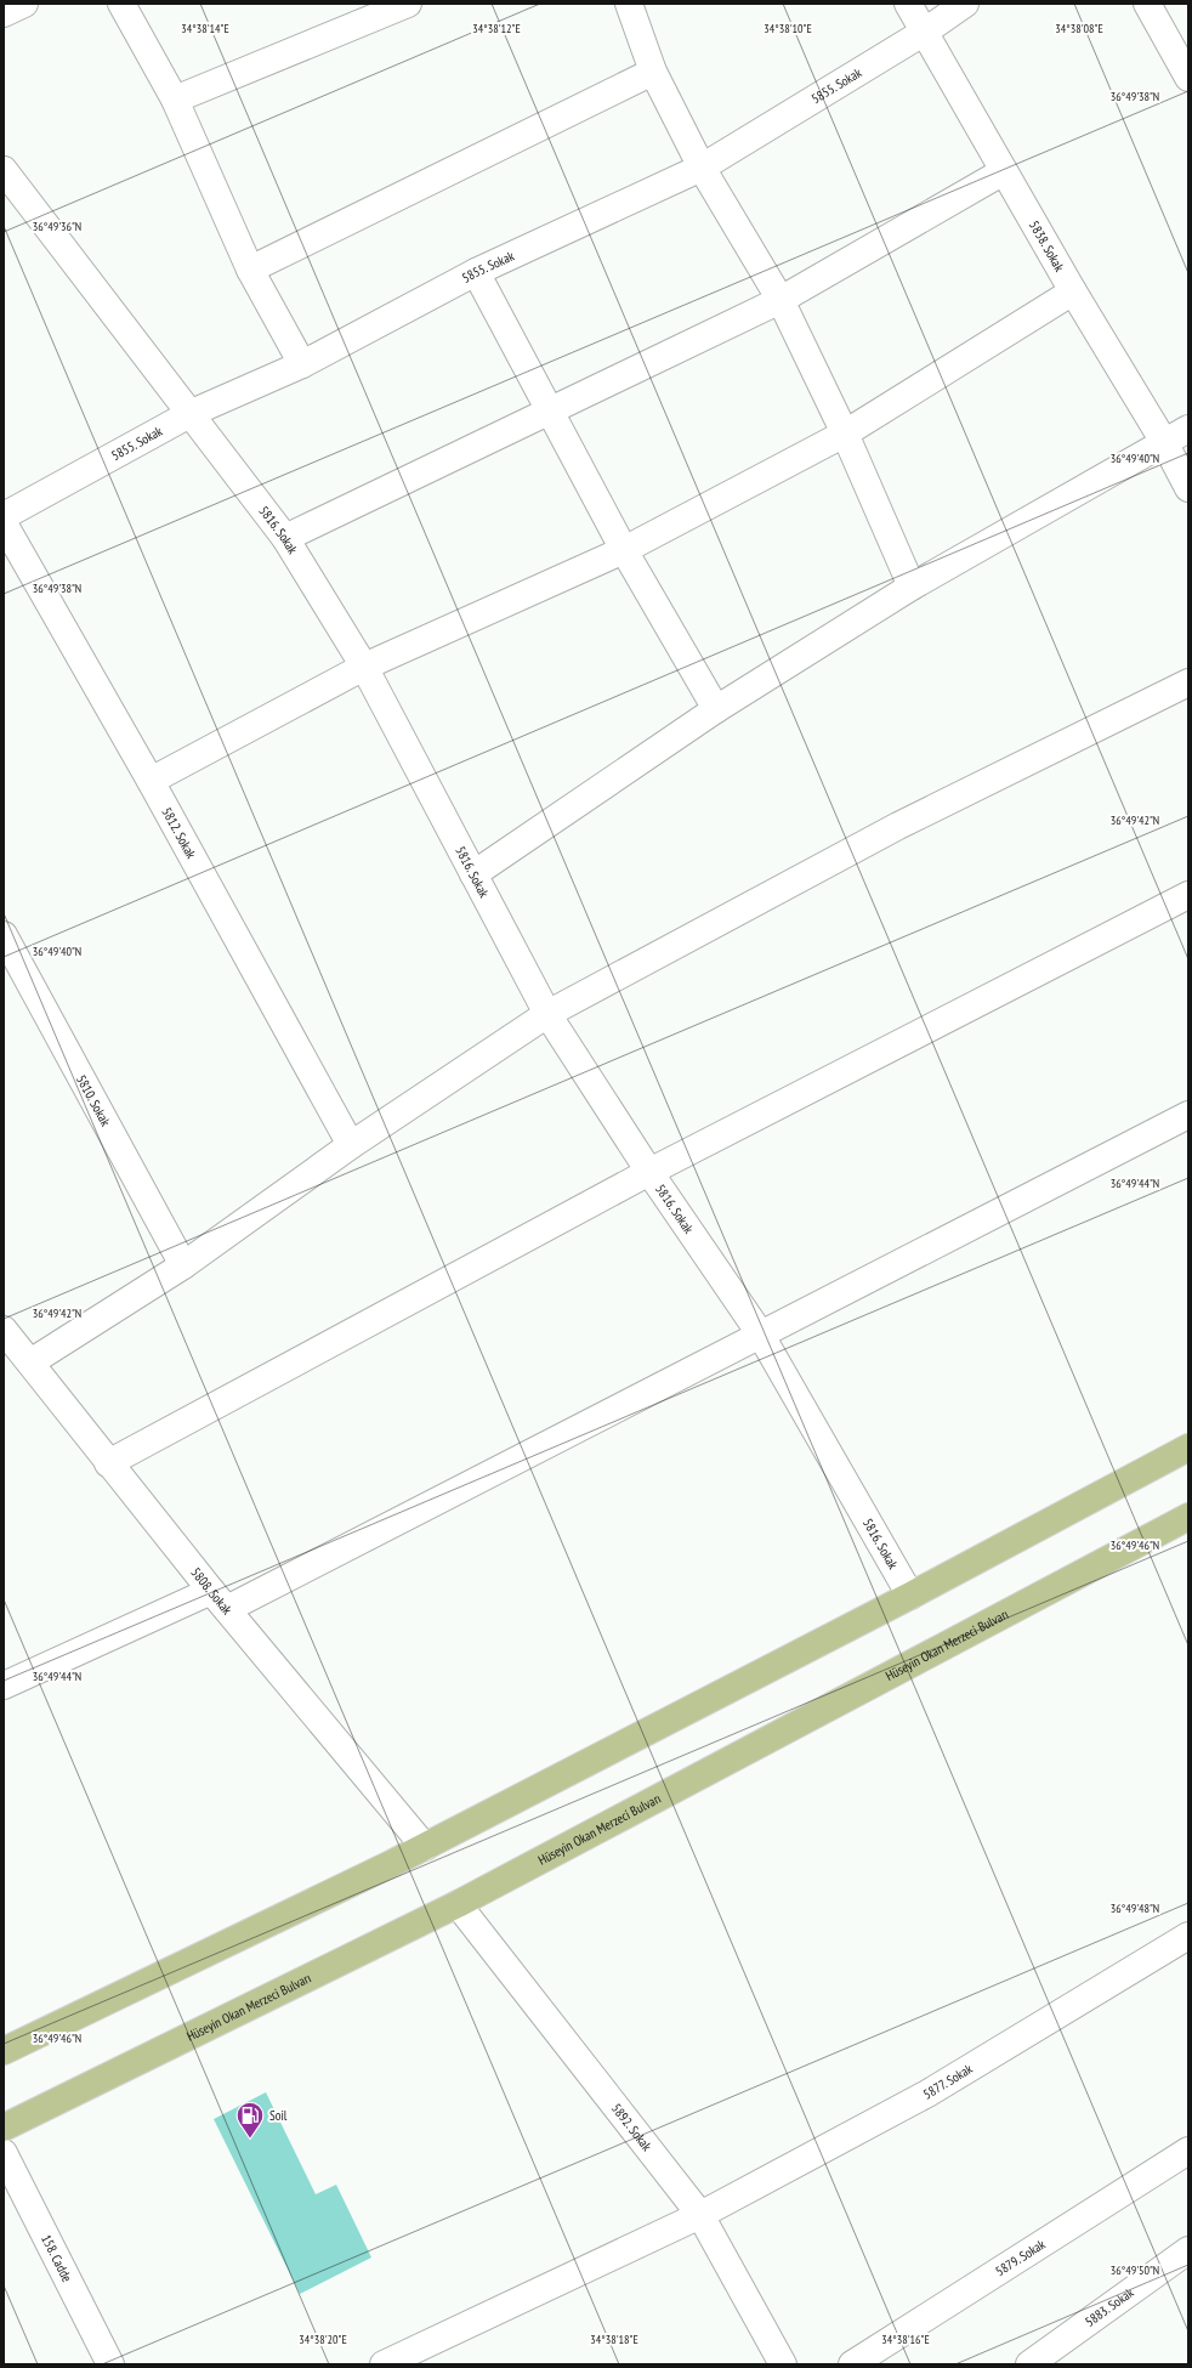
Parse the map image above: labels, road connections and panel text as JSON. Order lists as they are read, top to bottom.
{
  "streets": {
    "main road": ["Hüseyin Okan Merzeci Bulvarı"],
    "street": [
      "5855. Sokak",
      "5838. Sokak",
      "5816. Sokak",
      "5812. Sokak",
      "5810. Sokak",
      "5808. Sokak",
      "5877. Sokak",
      "5892. Sokak",
      "5879. Sokak",
      "158. Cadde",
      "5883. Sokak"
    ]
  },
  "crossings": [
    ["5855. Sokak", "5838. Sokak"],
    ["5855. Sokak", "5816. Sokak"],
    ["Hüseyin Okan Merzeci Bulvarı", "5892. Sokak"],
    ["5877. Sokak", "5892. Sokak"]
  ],
  "places": {
    "fuel station": ["Soil"]
  },
  "coordinates": [
    "34°38'14\"E",
    "34°38'12\"E",
    "34°38'10\"E",
    "34°38'08\"E",
    "36°49'38\"N",
    "36°49'36\"N",
    "36°49'40\"N",
    "36°49'42\"N",
    "36°49'44\"N",
    "36°49'46\"N",
    "36°49'48\"N",
    "36°49'50\"N",
    "34°38'20\"E",
    "34°38'18\"E",
    "34°38'16\"E"
  ]
}
